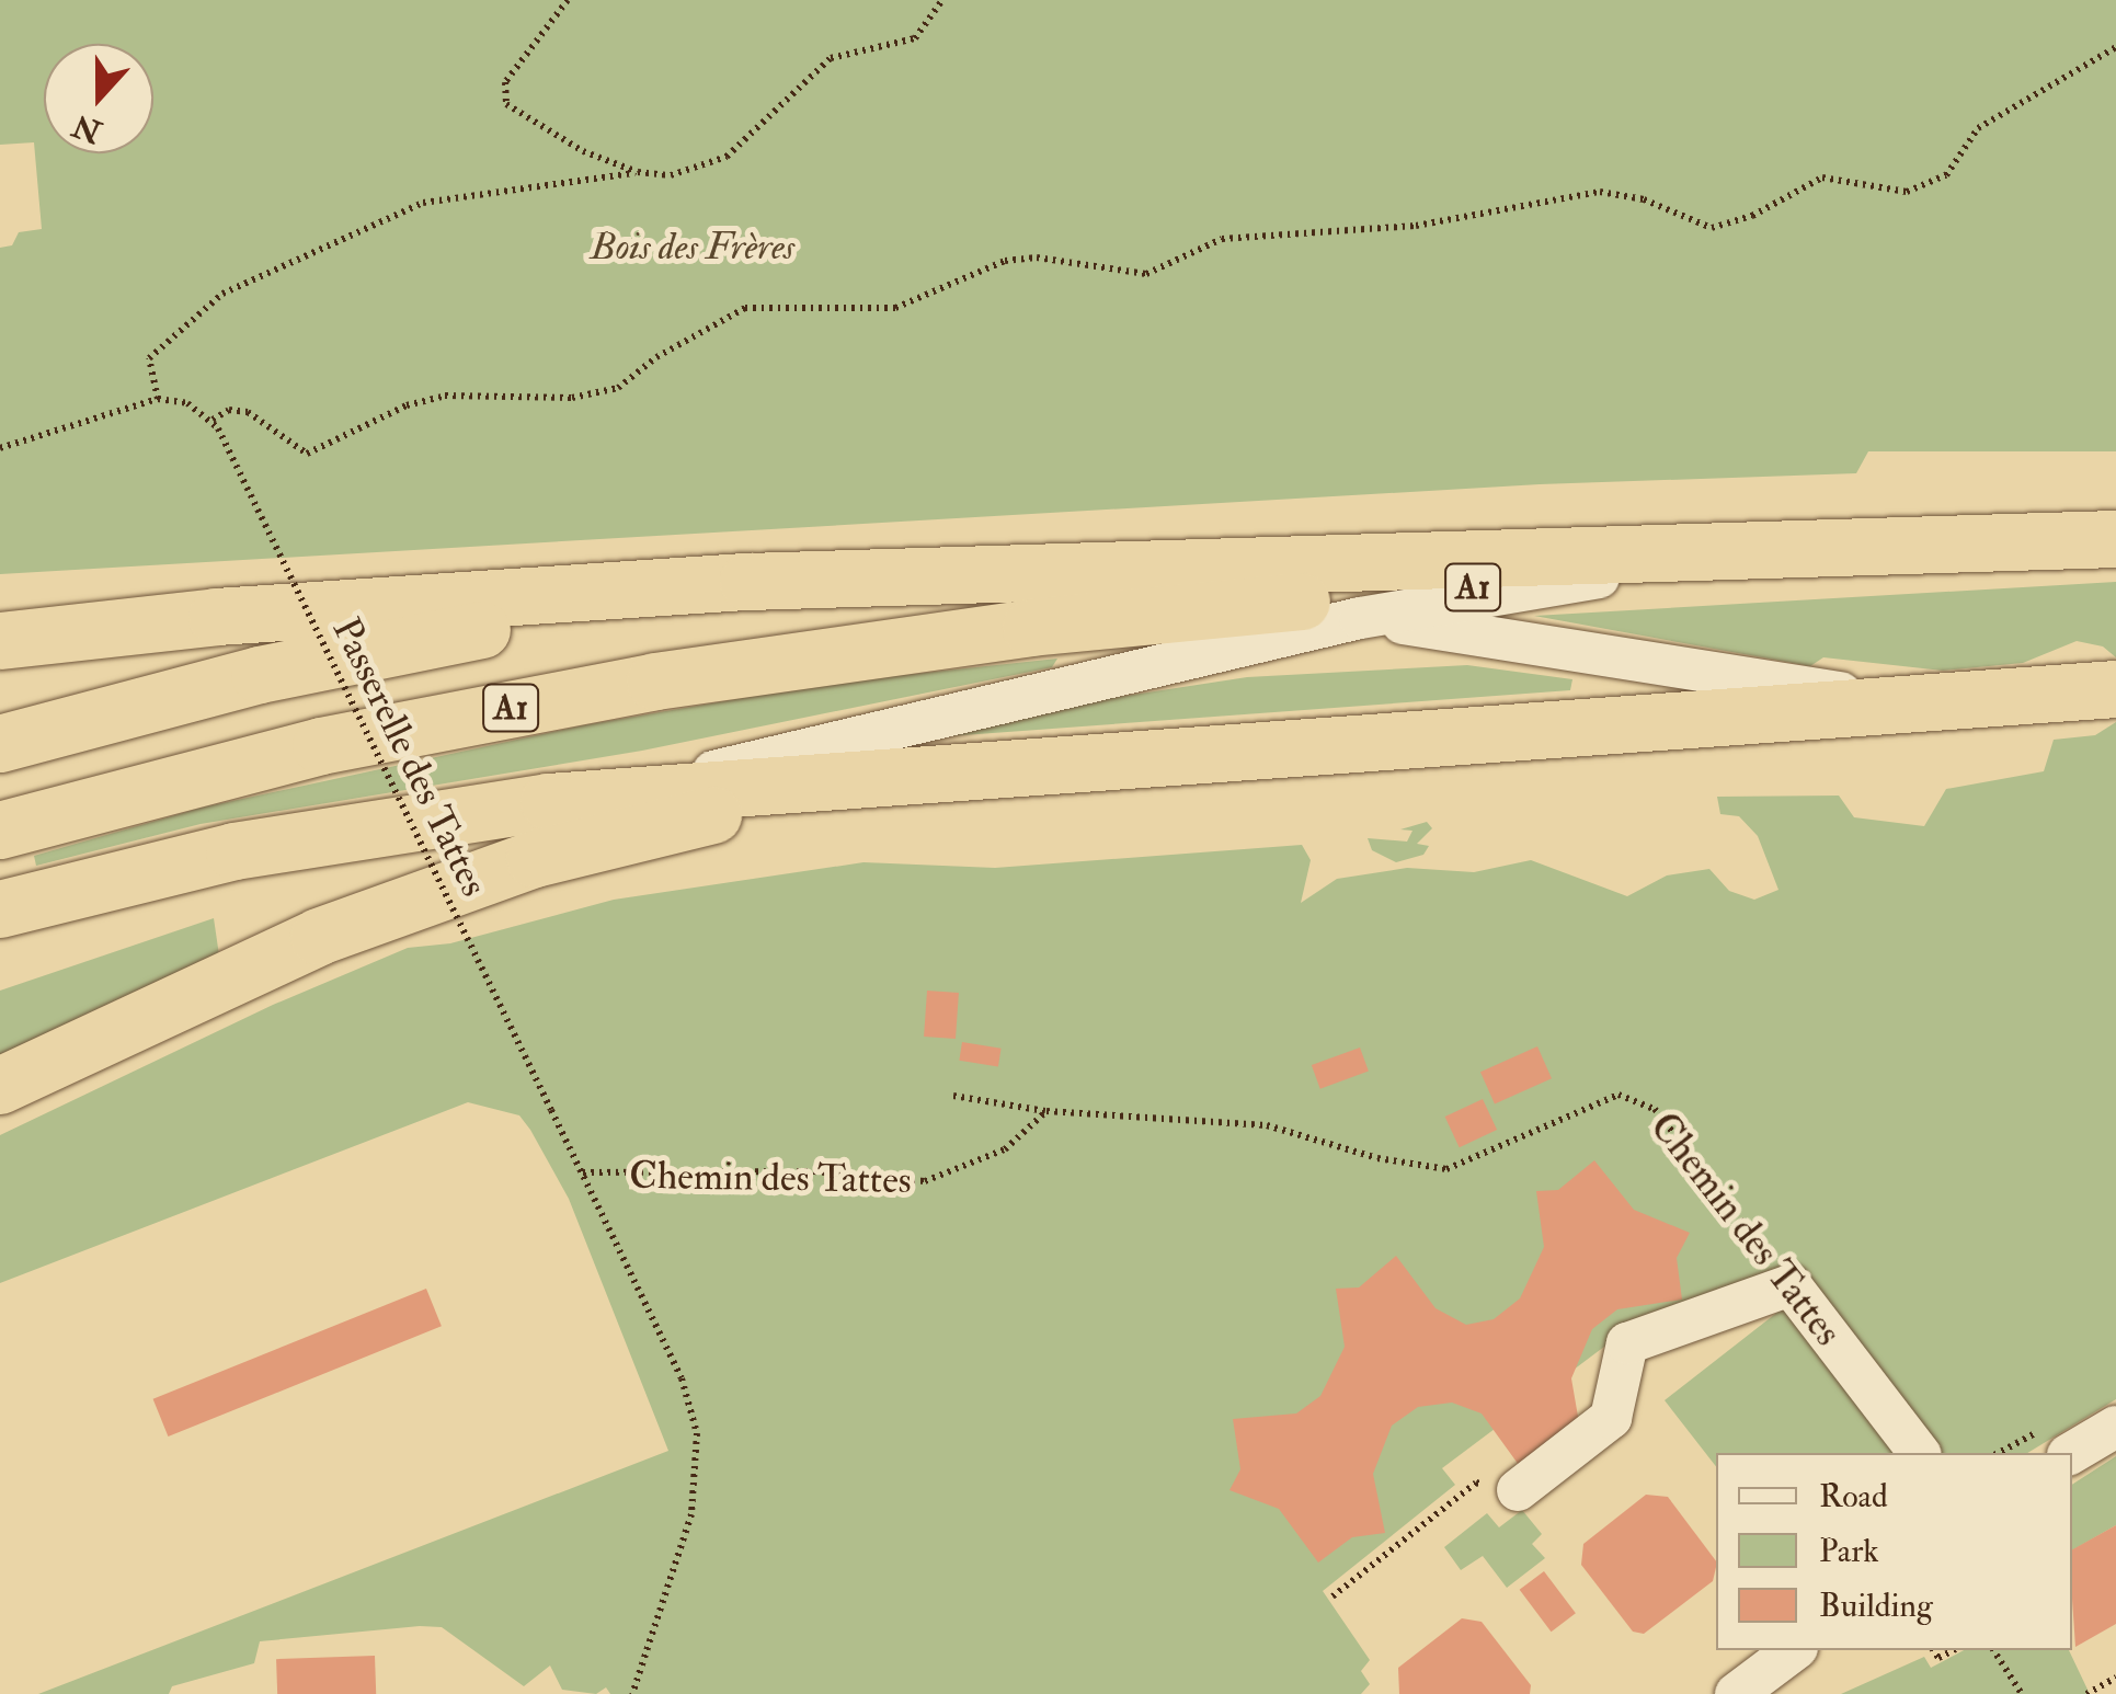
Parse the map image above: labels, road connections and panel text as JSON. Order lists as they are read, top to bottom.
{
  "streets": {
    "highway": ["A1"],
    "street": ["Chemin des Tattes"],
    "path": ["Passerelle des Tattes"]
  },
  "crossings": [
    ["Passerelle des Tattes", "Chemin des Tattes"]
  ],
  "parks": ["Bois des Frères"],
  "legend": ["Road", "Park", "Building"],
  "north": "bottom"
}
